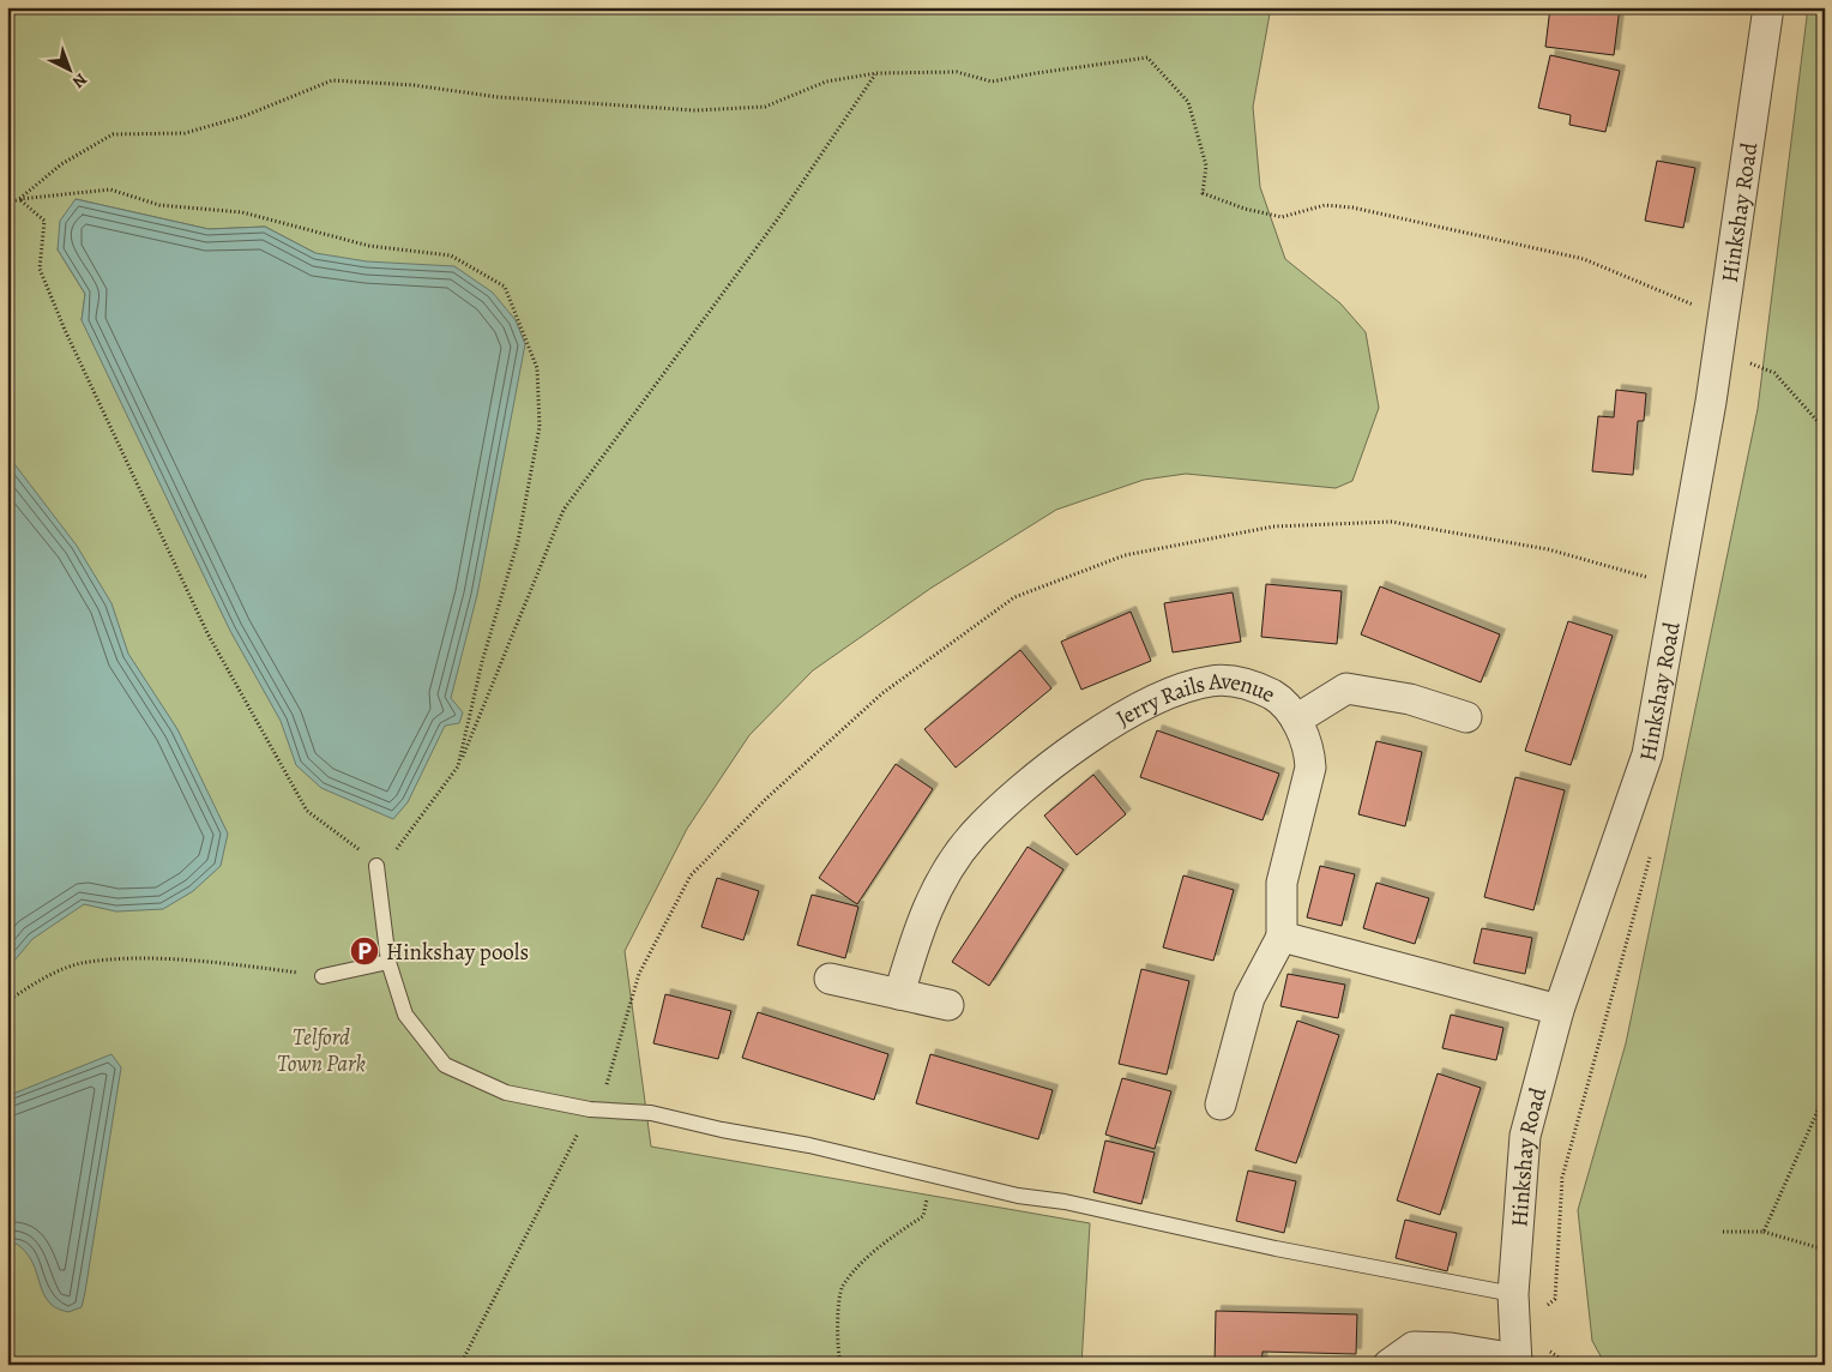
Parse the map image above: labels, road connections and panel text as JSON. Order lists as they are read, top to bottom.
{
  "streets": {
    "street": ["Hinkshay Road", "Jerry Rails Avenue"]
  },
  "parks": ["Telford Town Park"],
  "places": {
    "parking": ["Hinkshay pools"]
  },
  "north": "bottom right"
}
